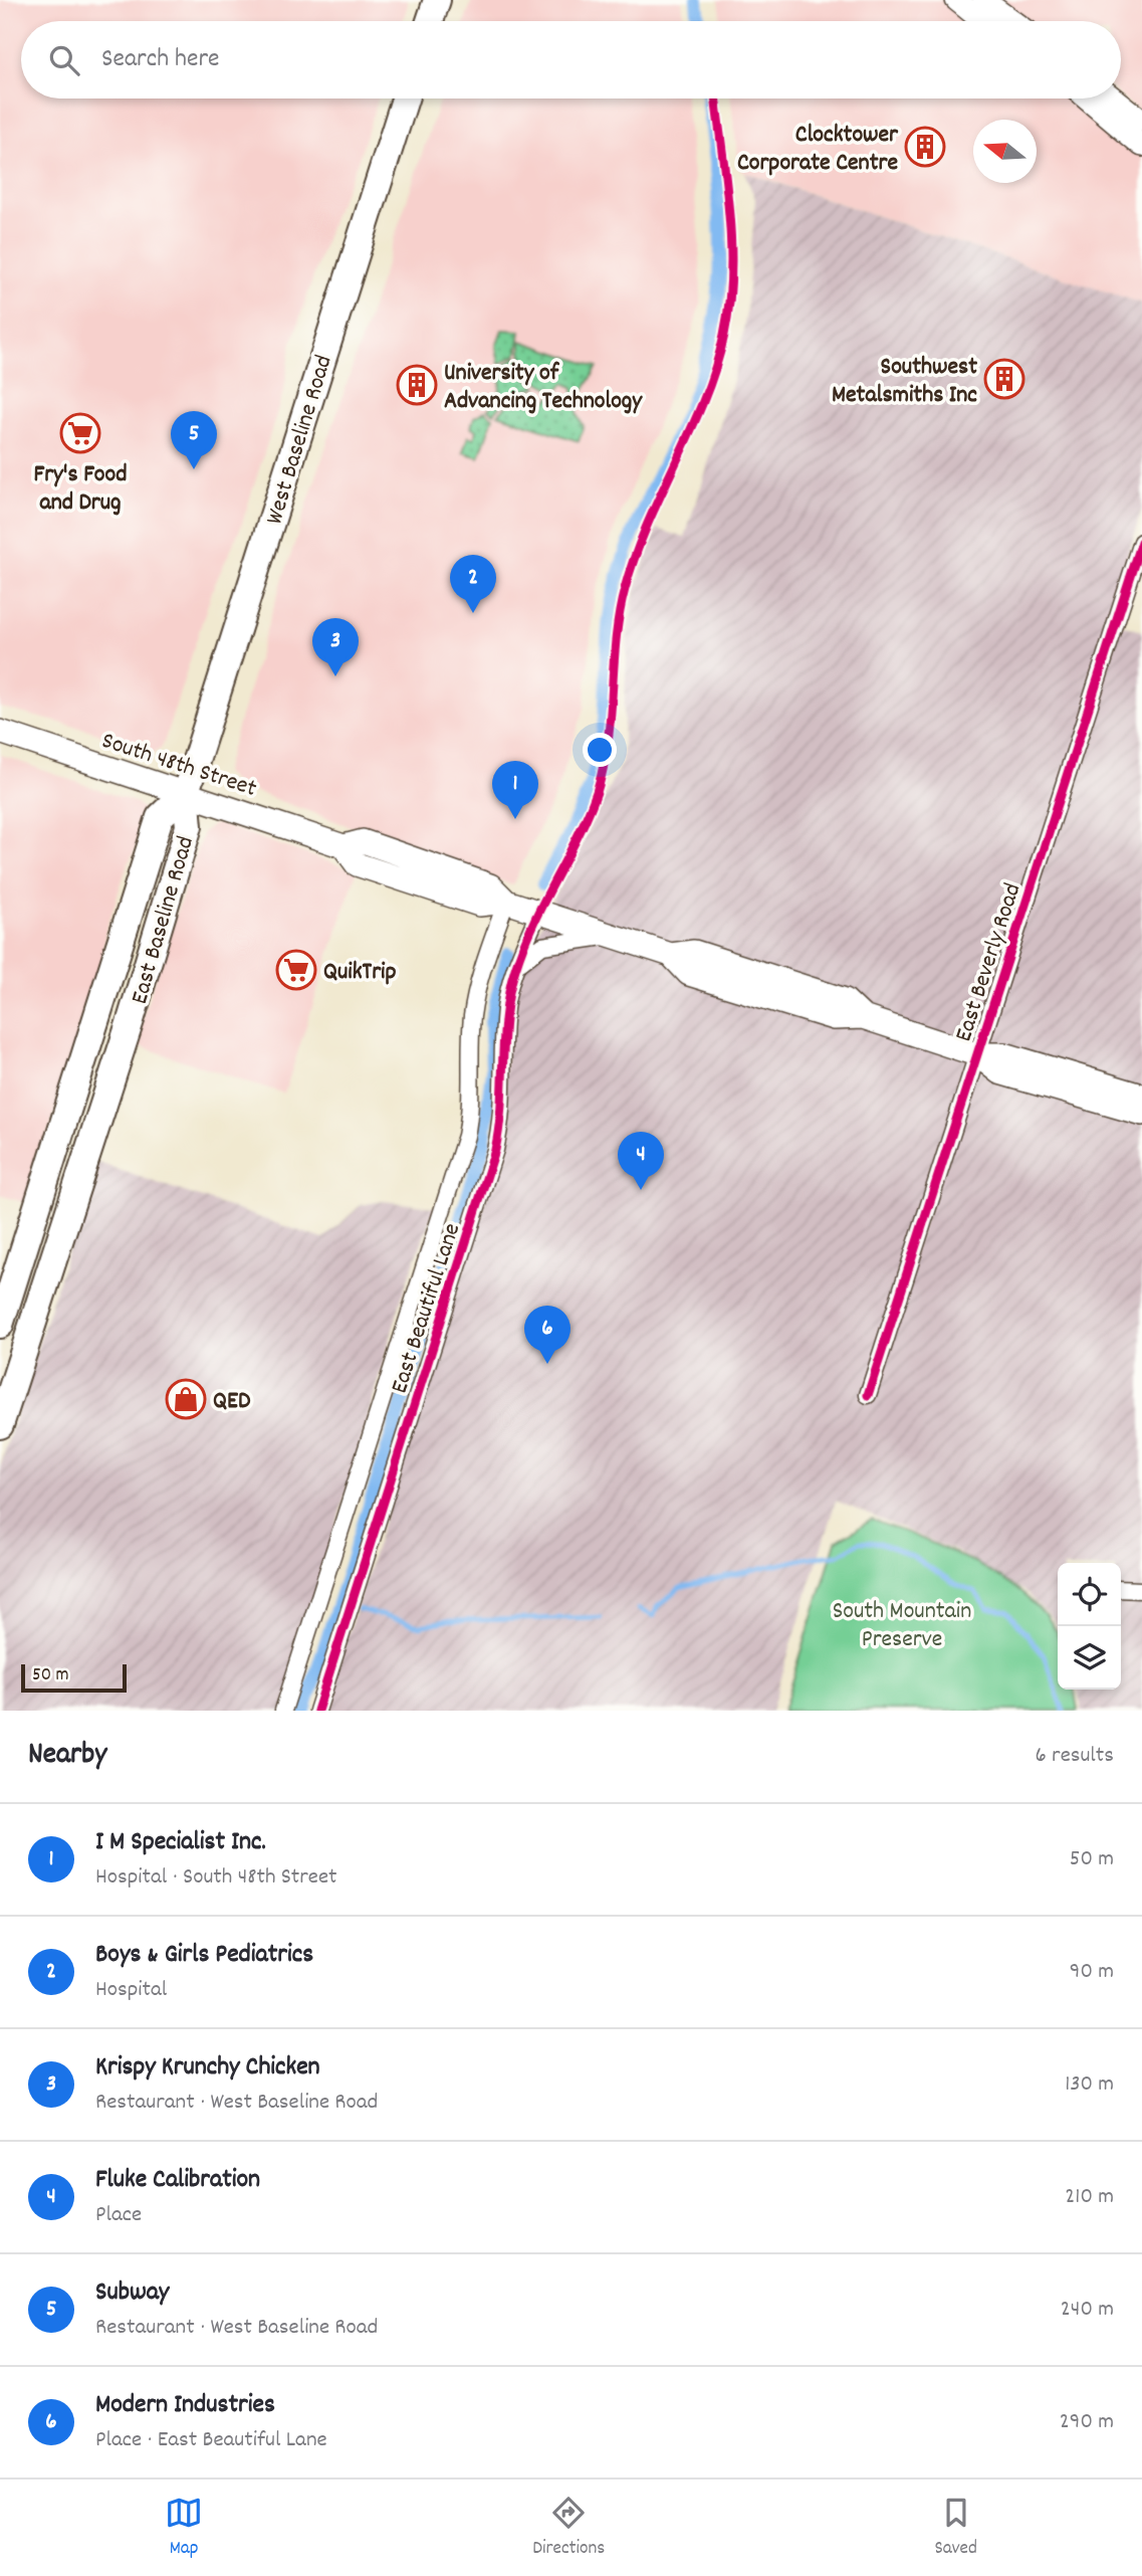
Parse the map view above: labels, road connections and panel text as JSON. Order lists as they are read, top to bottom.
{
  "streets": {
    "main road": ["West Baseline Road", "South 48th Street", "East Baseline Road"],
    "street": ["East Beverly Road", "East Beautiful Lane"]
  },
  "crossings": [
    ["West Baseline Road", "South 48th Street"],
    ["West Baseline Road", "East Baseline Road"],
    ["South 48th Street", "East Baseline Road"],
    ["South 48th Street", "East Beverly Road"],
    ["South 48th Street", "East Beautiful Lane"]
  ],
  "parks": ["South Mountain Preserve"],
  "places": {
    "building": ["Clocktower Corporate Centre", "Southwest Metalsmiths Inc", "University of Advancing Technology"],
    "supermarket": ["Fry's Food and Drug", "QuikTrip"],
    "shop": ["QED"]
  },
  "scale_bar": "50 m",
  "north": "left",
  "page": {
    "search": "Search here",
    "pins": [
      "5",
      "2",
      "3",
      "1",
      "4",
      "6"
    ],
    "scale": "50 m",
    "heading": ["Nearby", "6 results"],
    "list": [
      {
        "mark": "1",
        "name": "I M Specialist Inc.",
        "note": "Hospital · South 48th Street",
        "value": "50 m"
      },
      {
        "mark": "2",
        "name": "Boys & Girls Pediatrics",
        "note": "Hospital",
        "value": "90 m"
      },
      {
        "mark": "3",
        "name": "Krispy Krunchy Chicken",
        "note": "Restaurant · West Baseline Road",
        "value": "130 m"
      },
      {
        "mark": "4",
        "name": "Fluke Calibration",
        "note": "Place",
        "value": "210 m"
      },
      {
        "mark": "5",
        "name": "Subway",
        "note": "Restaurant · West Baseline Road",
        "value": "240 m"
      },
      {
        "mark": "6",
        "name": "Modern Industries",
        "note": "Place · East Beautiful Lane",
        "value": "290 m"
      }
    ],
    "nav": ["Map", "Directions", "Saved"]
  }
}
